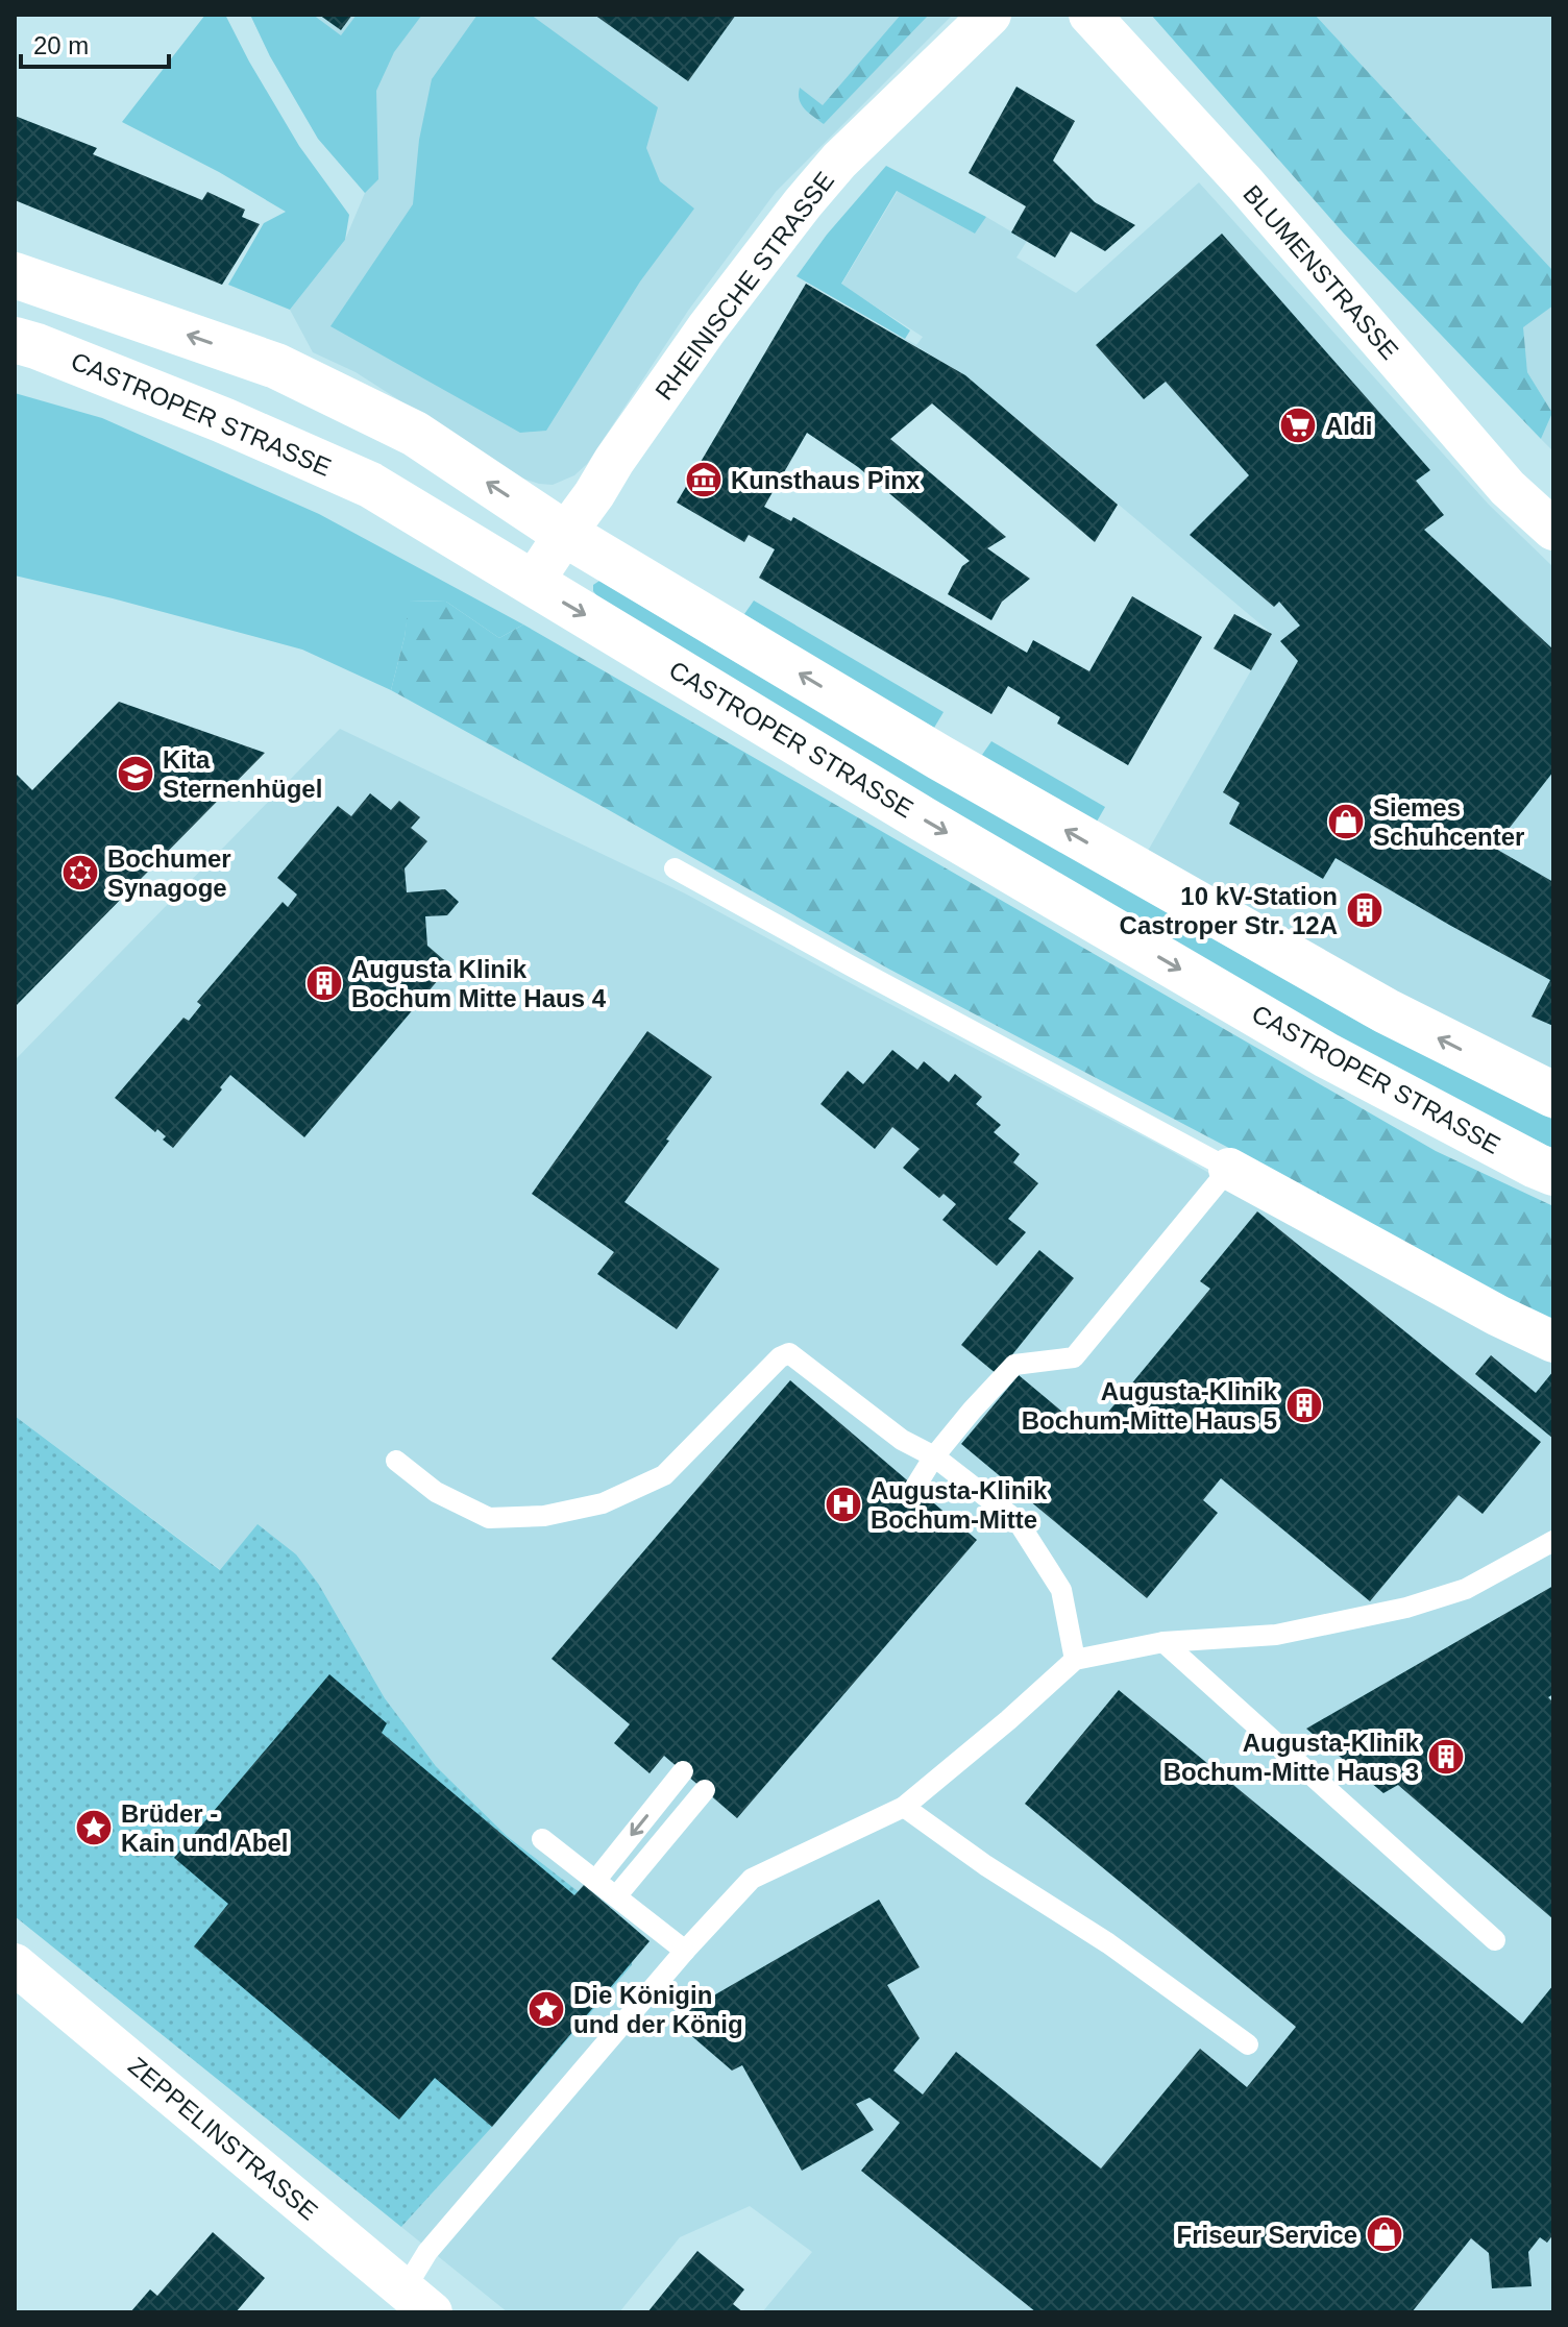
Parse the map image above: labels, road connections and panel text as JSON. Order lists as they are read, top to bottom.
{
  "streets": {
    "main road": ["CASTROPER STRASSE"],
    "street": ["BLUMENSTRASSE", "RHEINISCHE STRASSE", "ZEPPELINSTRASSE"]
  },
  "crossings": [
    ["RHEINISCHE STRASSE", "CASTROPER STRASSE"]
  ],
  "places": {
    "supermarket": ["Aldi"],
    "museum": ["Kunsthaus Pinx"],
    "school or university": ["Kita Sternenhügel"],
    "shop": ["Siemes Schuhcenter", "Friseur Service"],
    "synagogue": ["Bochumer Synagoge"],
    "building": [
      "10 kV-Station Castroper Str. 12A",
      "Augusta Klinik Bochum Mitte Haus 4",
      "Augusta-Klinik Bochum-Mitte Haus 5",
      "Augusta-Klinik Bochum-Mitte Haus 3"
    ],
    "hospital": ["Augusta-Klinik Bochum-Mitte"],
    "place": ["Brüder - Kain und Abel", "Die Königin und der König"]
  },
  "scale_bar": "20 m"
}
